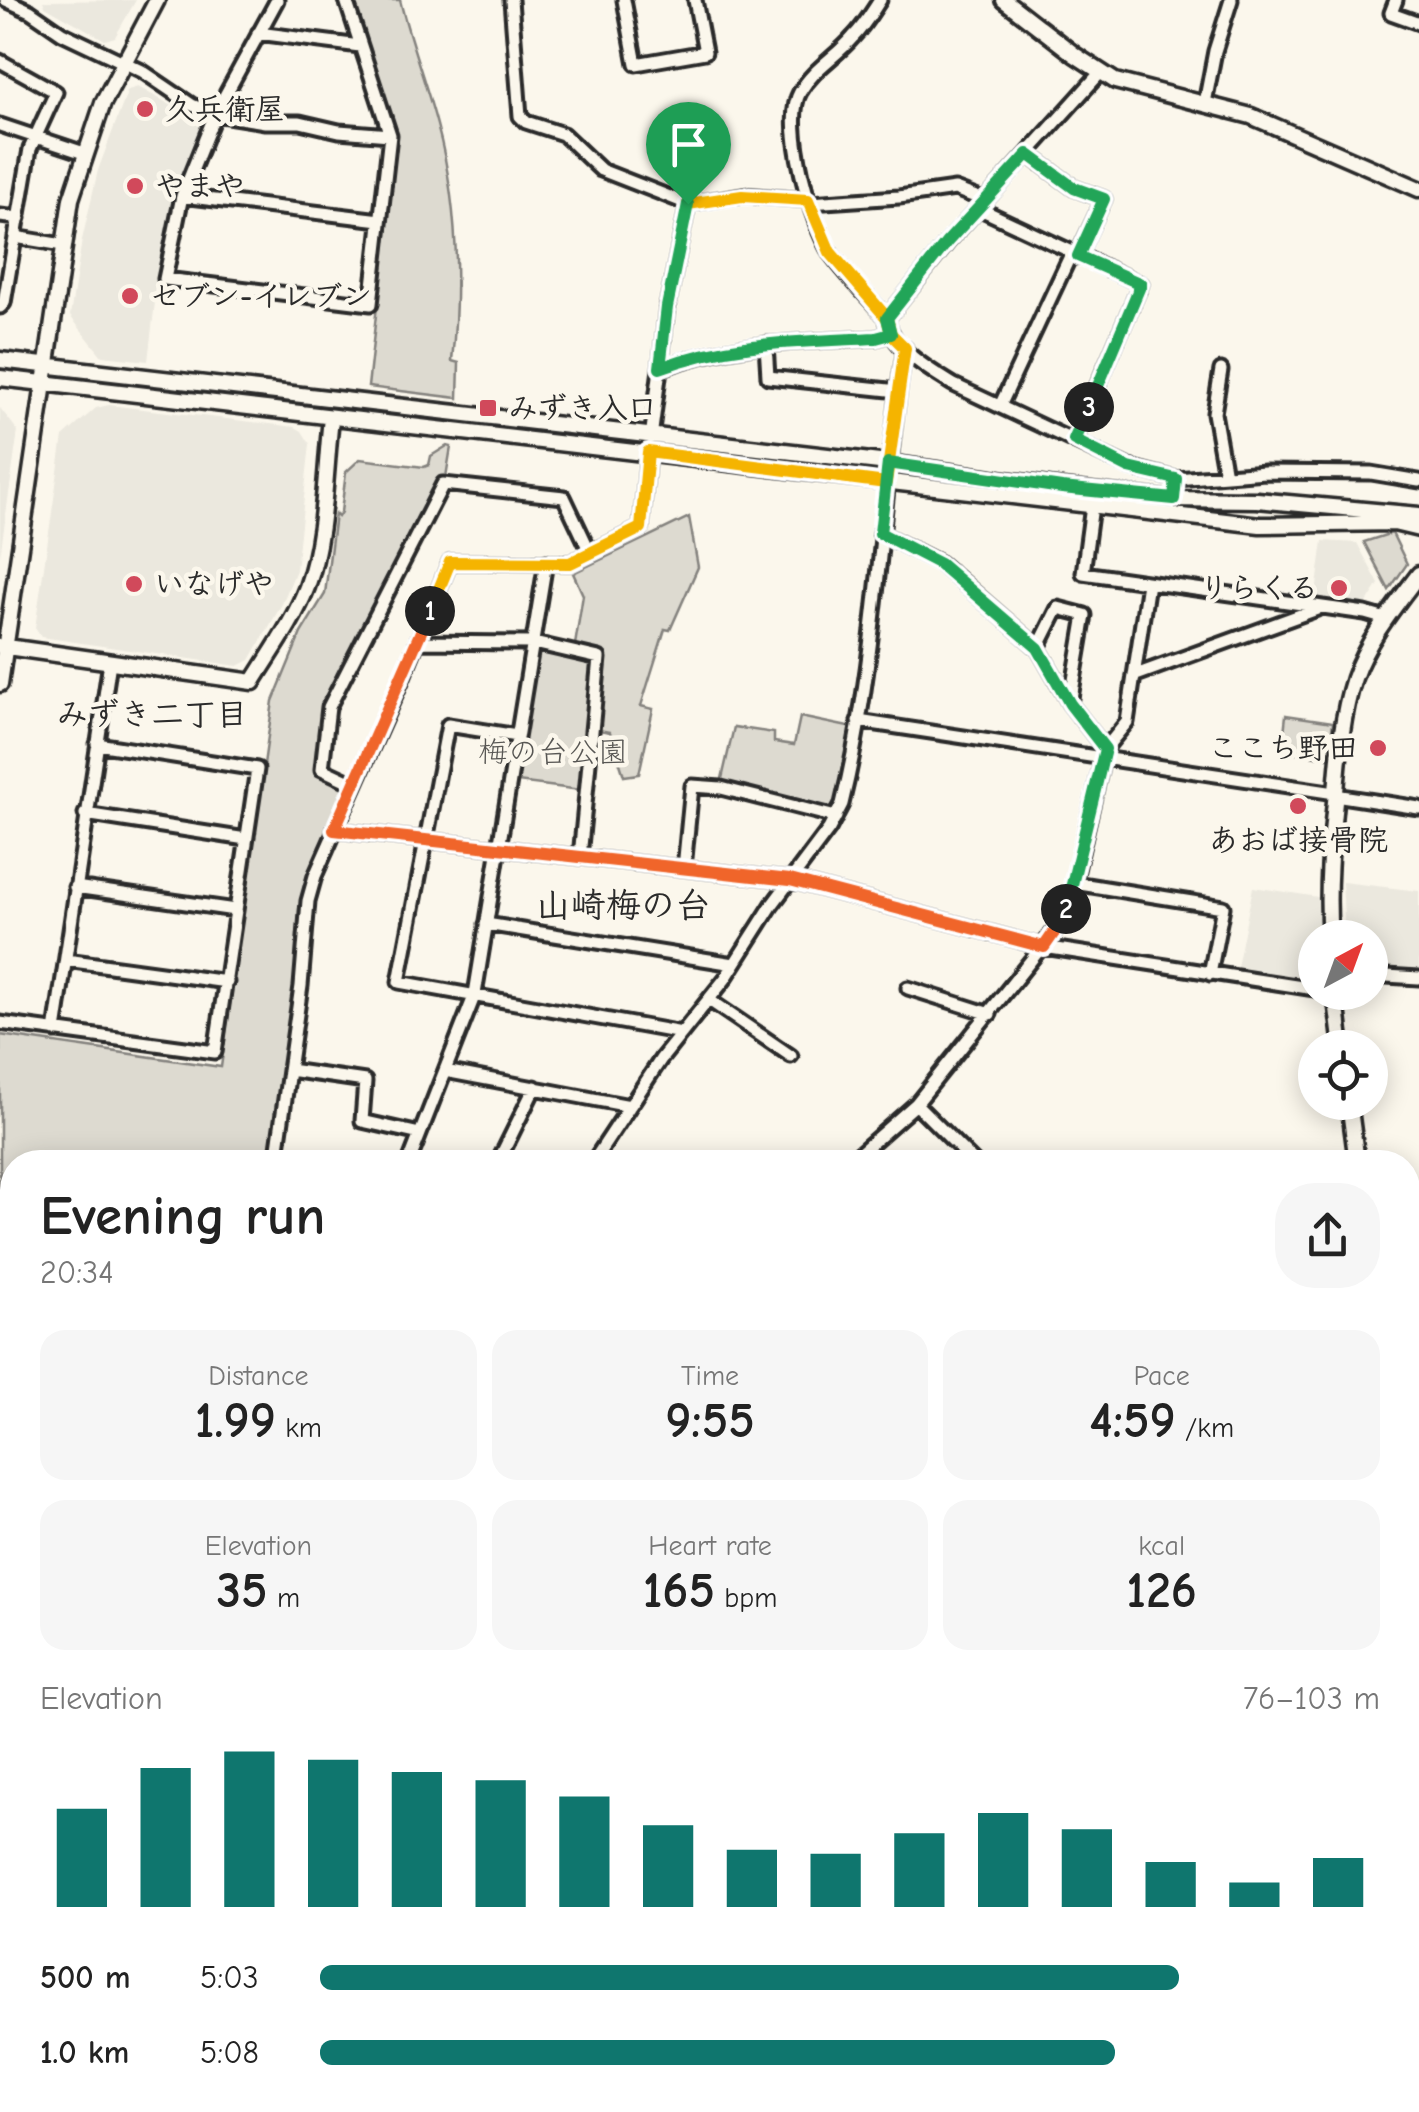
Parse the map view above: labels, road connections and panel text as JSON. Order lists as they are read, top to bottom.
{
  "districts": ["みずき二丁目", "山崎梅の台"],
  "parks": ["梅の台公園"],
  "places": {
    "other": [
      "久兵衛屋",
      "やまや",
      "セブン-イレブン",
      "いなげや",
      "りらくる",
      "ここち野田",
      "あおば接骨院"
    ],
    "transit": ["みずき入口"]
  },
  "north": "top right",
  "page": {
    "pins": ["3", "1", "2"],
    "heading": ["Evening run", "20:34"],
    "stats": [
      ["Distance", "1.99 km"],
      ["Time", "9:55"],
      ["Pace", "4:59 /km"],
      ["Elevation", "35 m"],
      ["Heart rate", "165 bpm"],
      ["kcal", "126"]
    ],
    "chart": ["Elevation", "76–103 m"],
    "list": [
      {
        "name": "500 m",
        "note": "5:03"
      },
      {
        "name": "1.0 km",
        "note": "5:08"
      }
    ]
  }
}
